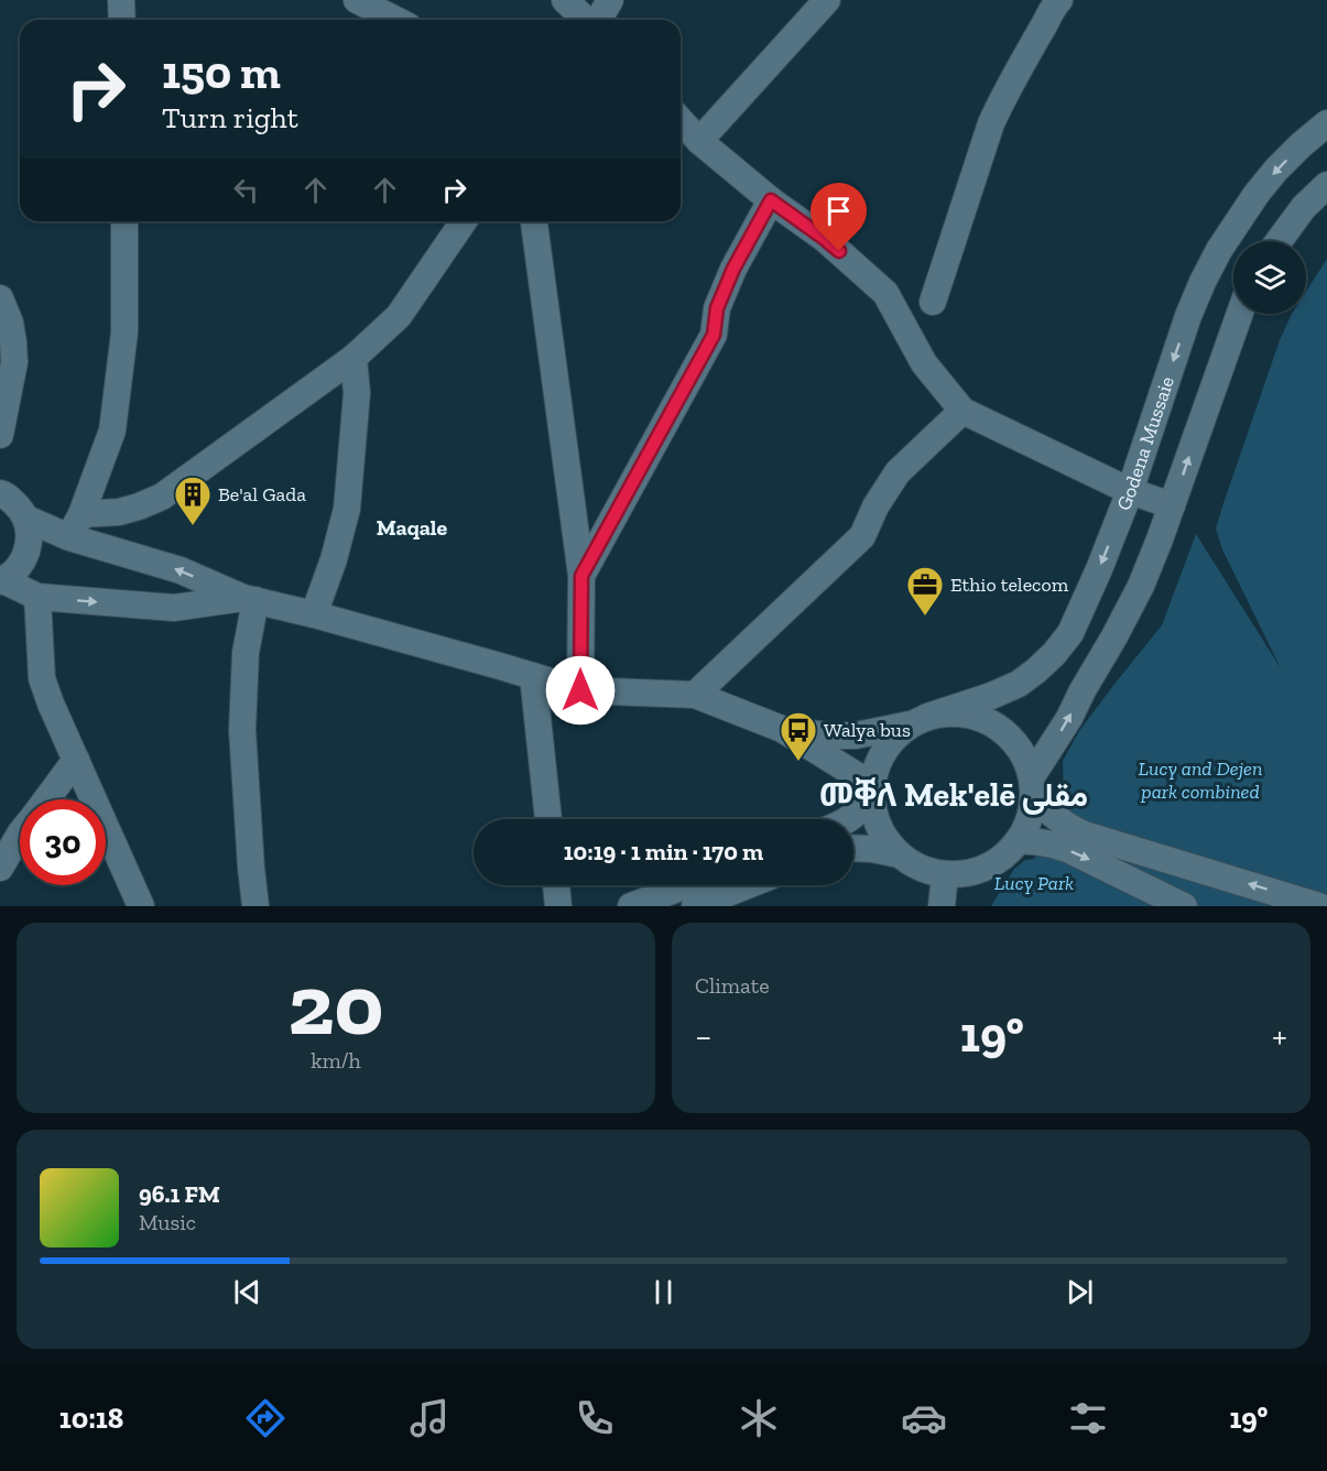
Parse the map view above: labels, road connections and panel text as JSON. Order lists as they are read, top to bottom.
{
  "streets": {
    "street": ["Godena Mussaie"]
  },
  "districts": ["Maqale", "መቐለ Mek'elē مقلى"],
  "parks": ["Lucy and Dejen park combined", "Lucy Park"],
  "places": {
    "building": ["Be'al Gada"],
    "office": ["Ethio telecom"],
    "bus stop": ["Walya bus"]
  },
  "page": {
    "turn": ["150 m", "Turn right"],
    "limit": "30",
    "trip": "10:19 · 1 min · 170 m",
    "tile": [
      ["20", "km/h"],
      "Climate"
    ],
    "heat": ["−", "19°", "+"],
    "song": ["96.1 FM", "Music"],
    "tabs": ["10:18", "19°"]
  }
}
